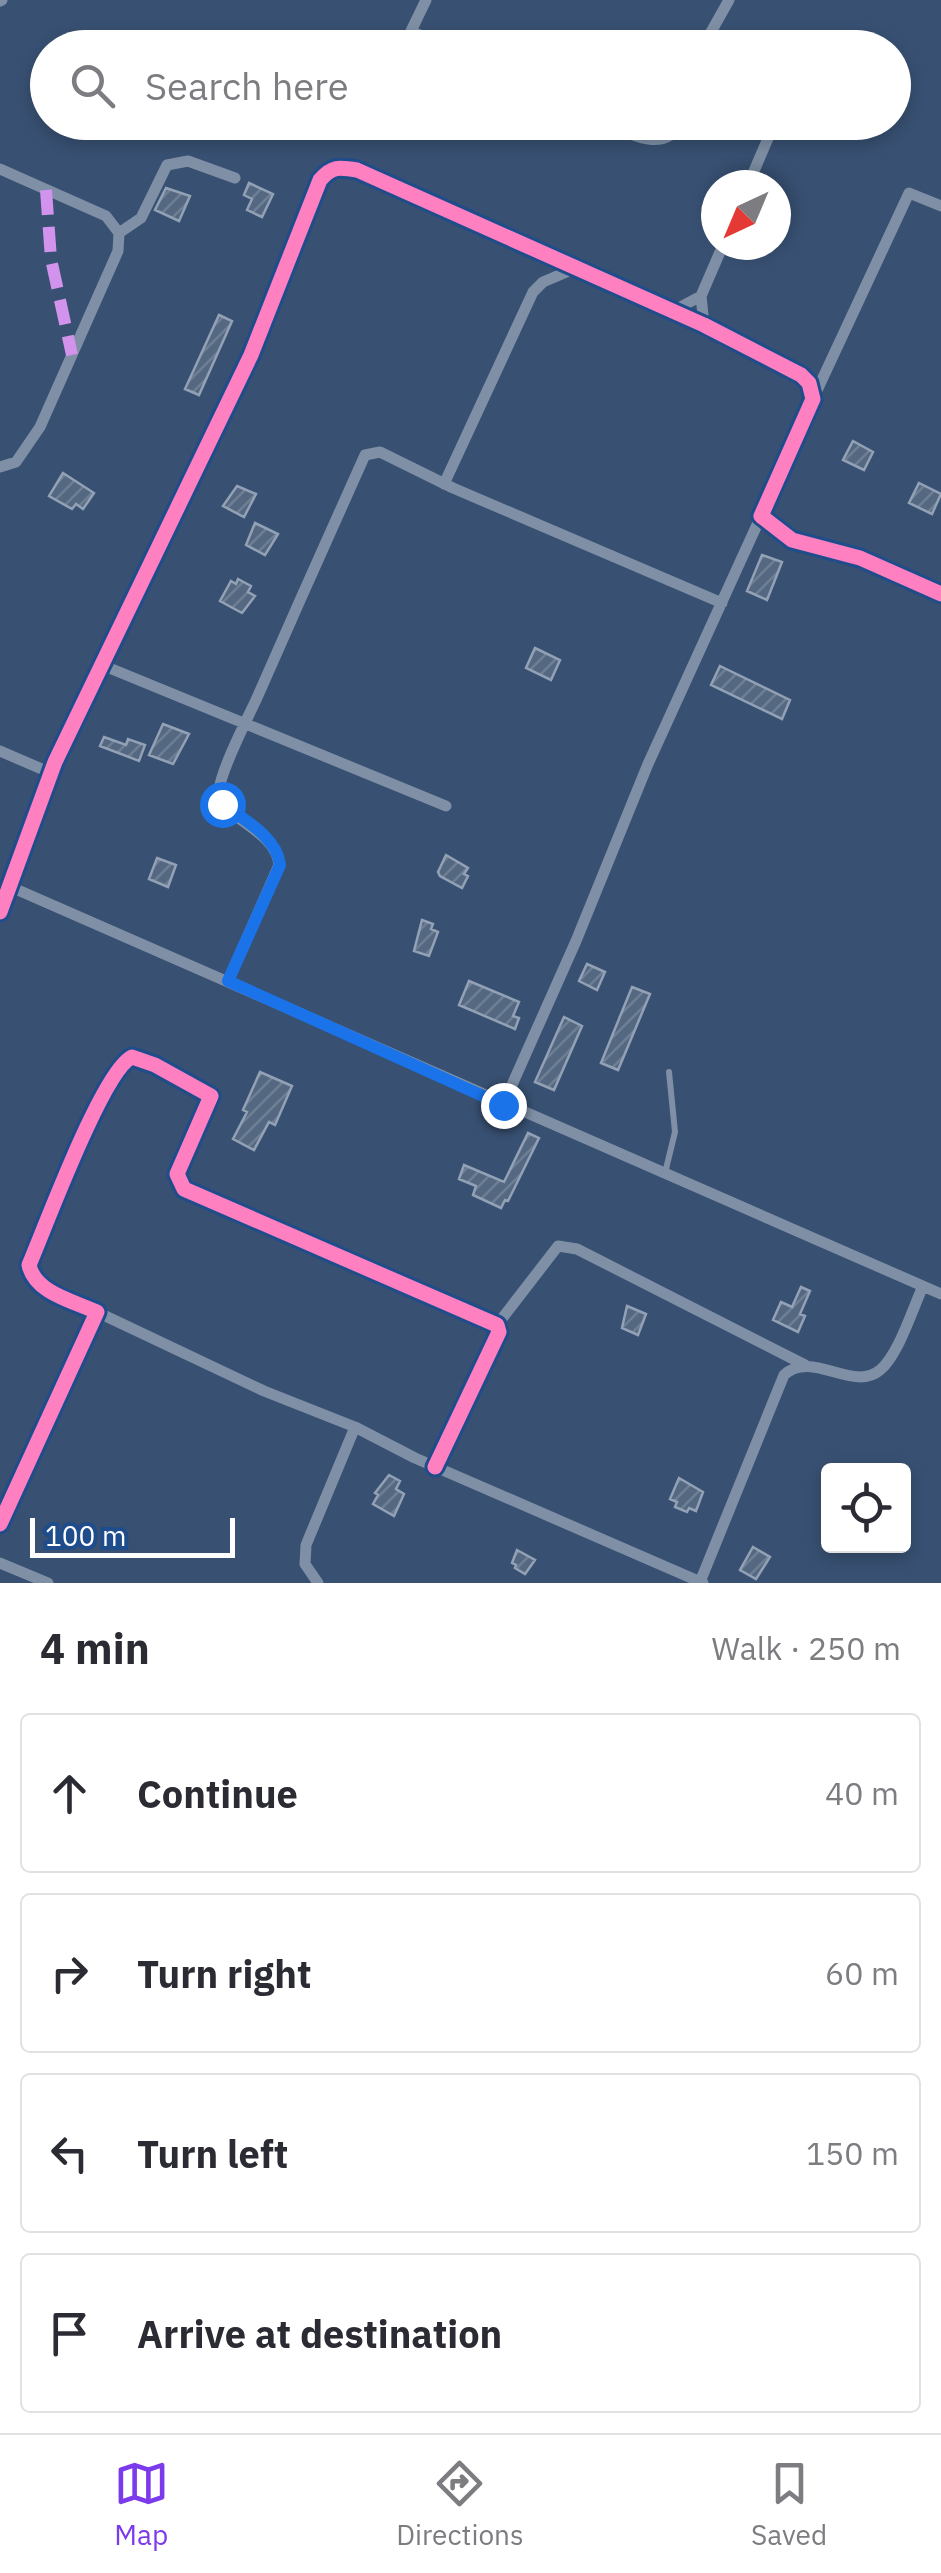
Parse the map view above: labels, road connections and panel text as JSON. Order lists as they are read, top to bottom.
{
  "scale_bar": "100 m",
  "north": "bottom left",
  "page": {
    "search": "Search here",
    "scale": "100 m",
    "heading": ["4 min", "Walk · 250 m"],
    "list": [
      ["Continue", "40 m"],
      ["Turn right", "60 m"],
      ["Turn left", "150 m"],
      "Arrive at destination"
    ],
    "nav": ["Map", "Directions", "Saved"]
  }
}
